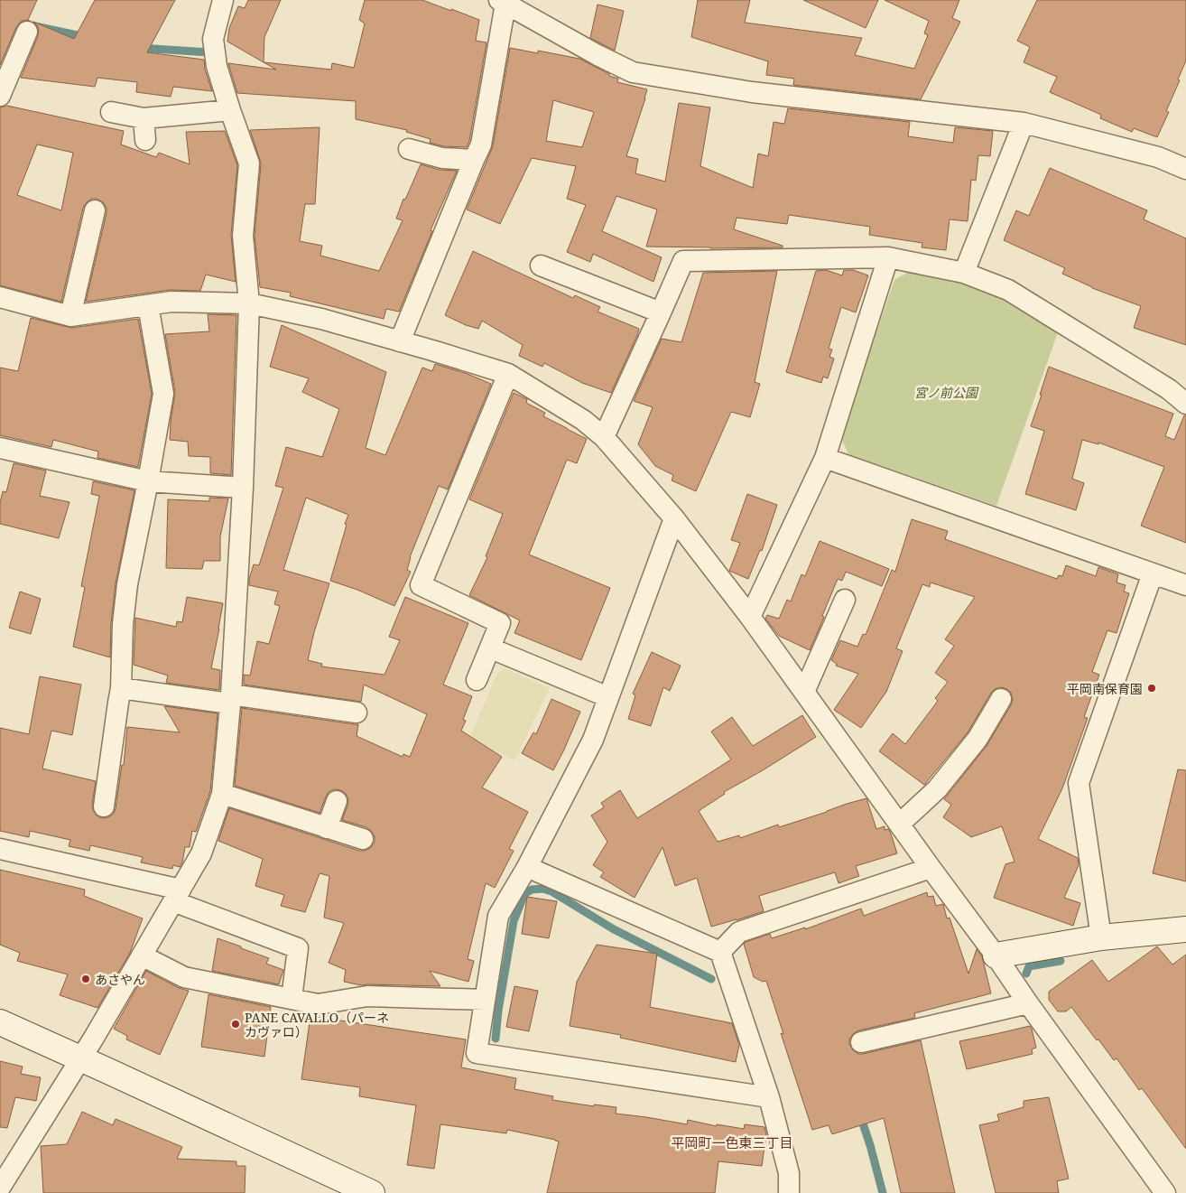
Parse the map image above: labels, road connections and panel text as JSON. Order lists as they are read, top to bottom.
{
  "districts": ["平岡町一色東三丁目"],
  "parks": ["宮ノ前公園"],
  "places": ["平岡南保育園", "あさやん", "PANE CAVALLO（パーネ カヴァロ）"]
}
